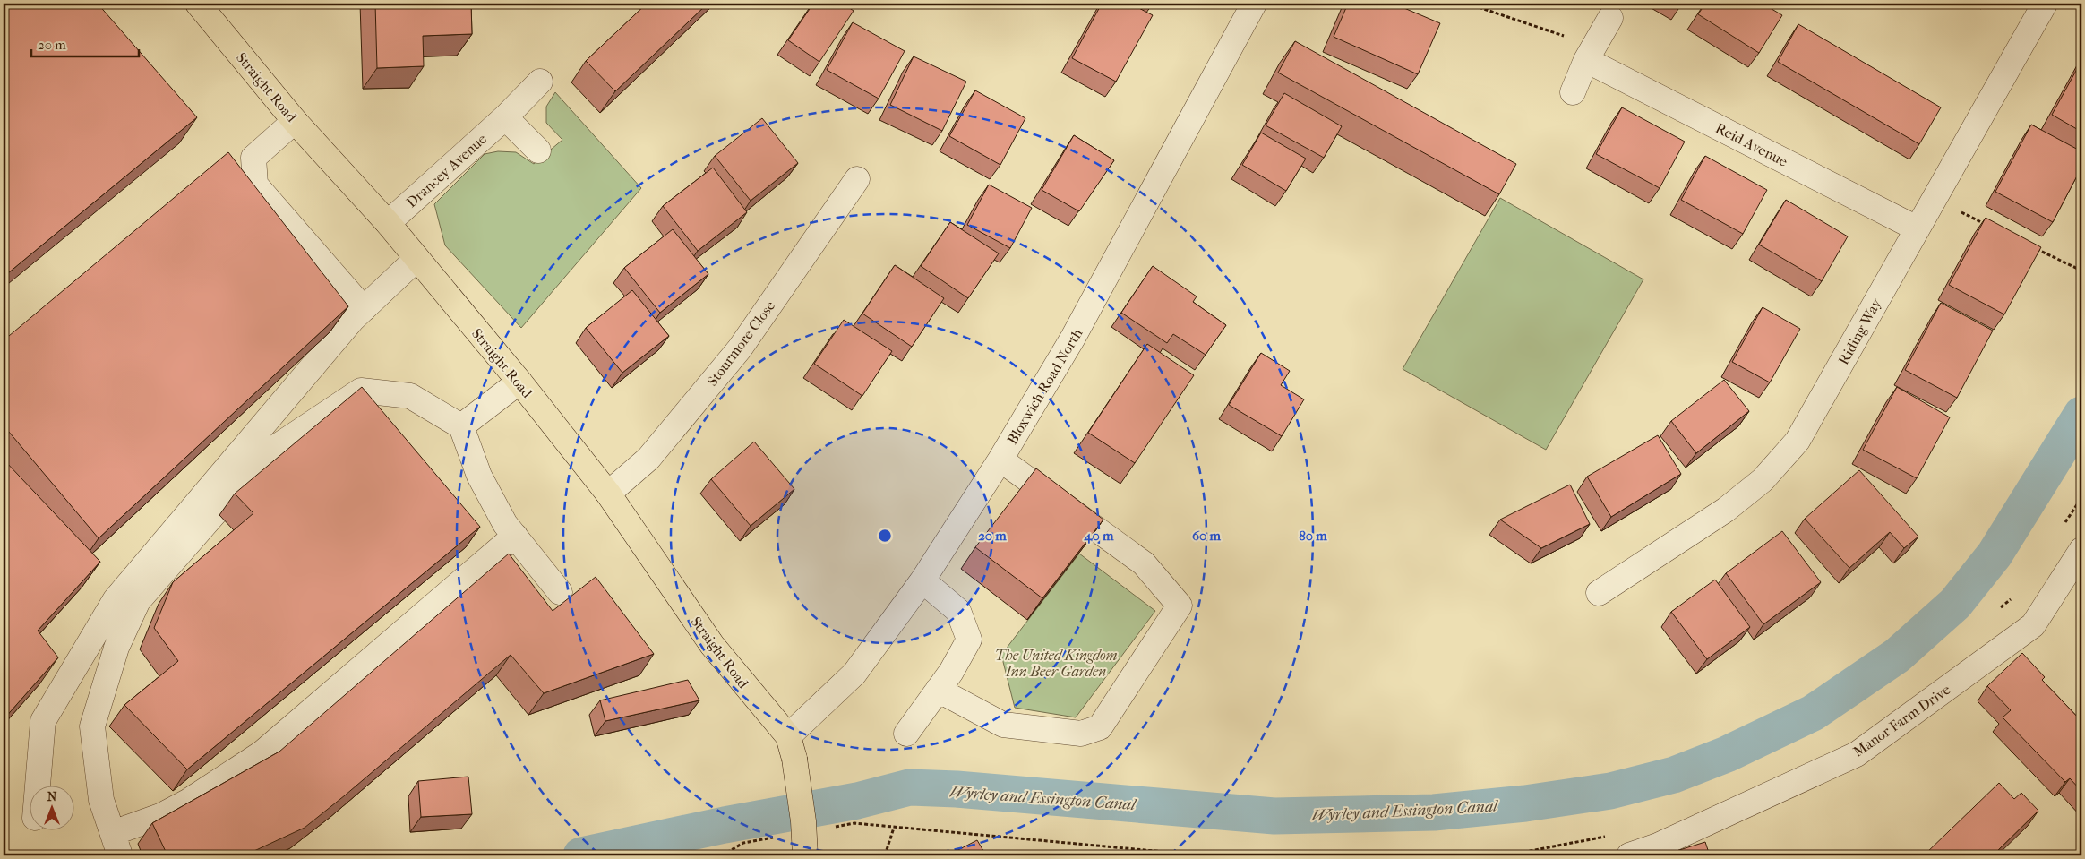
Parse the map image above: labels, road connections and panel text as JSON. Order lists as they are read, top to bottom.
{
  "streets": {
    "main road": ["Straight Road"],
    "street": [
      "Reid Avenue",
      "Drancey Avenue",
      "Riding Way",
      "Stourmore Close",
      "Bloxwich Road North",
      "Manor Farm Drive"
    ]
  },
  "crossings": [
    ["Straight Road", "Drancey Avenue"],
    ["Straight Road", "Stourmore Close"],
    ["Straight Road", "Bloxwich Road North"],
    ["Reid Avenue", "Riding Way"]
  ],
  "water": ["Wyrley and Essington Canal"],
  "parks": ["The United Kingdom Inn Beer Garden"],
  "scale_bar": "20 m",
  "north": "top",
  "rings": [
    "20 m",
    "40 m",
    "60 m",
    "80 m"
  ]
}
